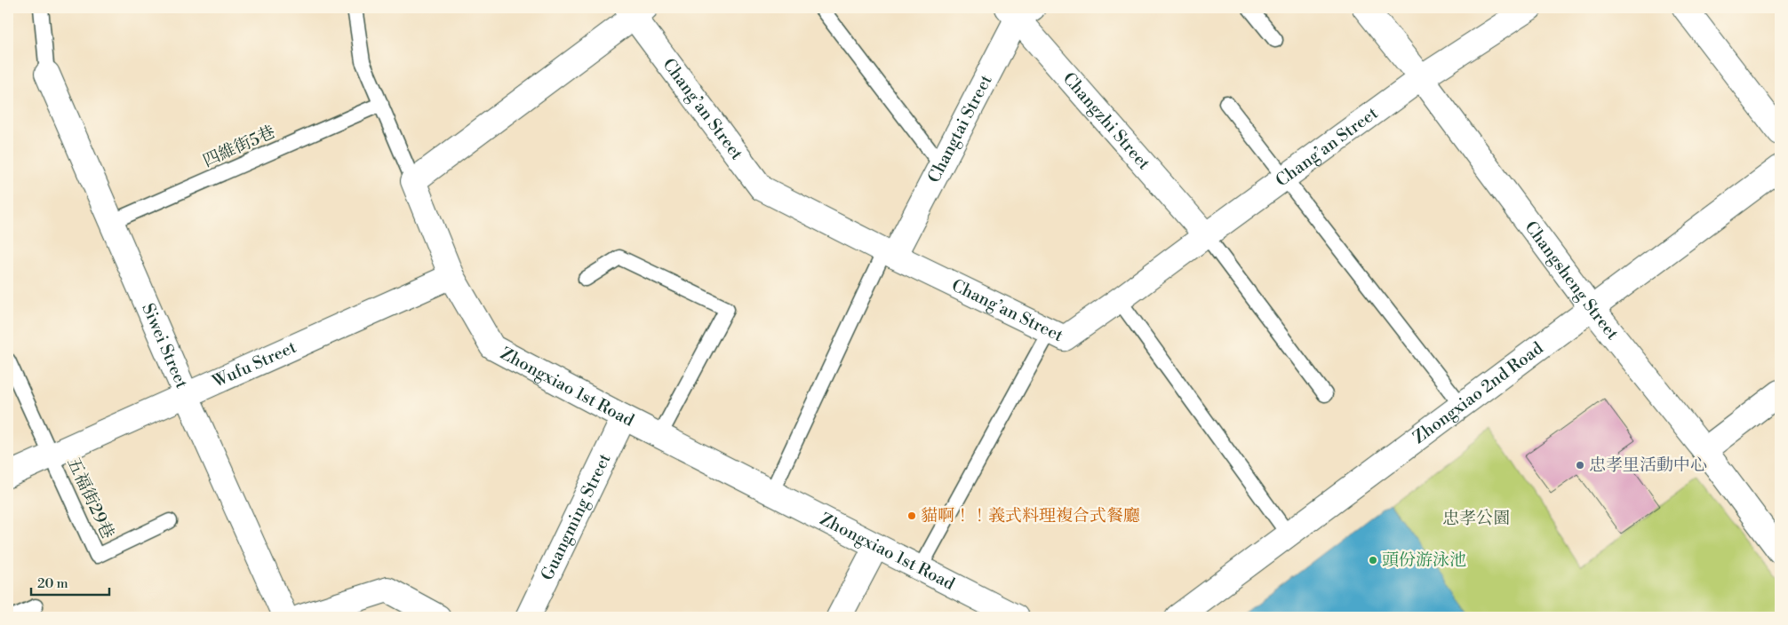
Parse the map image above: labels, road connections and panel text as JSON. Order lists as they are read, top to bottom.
{
  "streets": {
    "street": [
      "Chang’an Street",
      "Changzhi Street",
      "Changtai Street",
      "Changsheng Street",
      "Siwei Street",
      "Wufu Street",
      "Zhongxiao 1st Road",
      "Zhongxiao 2nd Road",
      "Guangming Street"
    ],
    "lane": ["四維街5巷", "五福街29巷"]
  },
  "crossings": [
    ["Chang’an Street", "Changzhi Street"],
    ["Chang’an Street", "Changtai Street"],
    ["Chang’an Street", "Changsheng Street"],
    ["Changzhi Street", "Changtai Street"],
    ["四維街5巷", "Siwei Street"],
    ["Changsheng Street", "Zhongxiao 2nd Road"],
    ["Siwei Street", "Wufu Street"],
    ["Wufu Street", "Zhongxiao 1st Road"],
    ["Wufu Street", "五福街29巷"],
    ["Zhongxiao 1st Road", "Guangming Street"]
  ],
  "parks": ["忠孝公園"],
  "places": ["忠孝里活動中心", "貓啊！！義式料理複合式餐廳", "頭份游泳池"],
  "scale_bar": "20 m"
}
